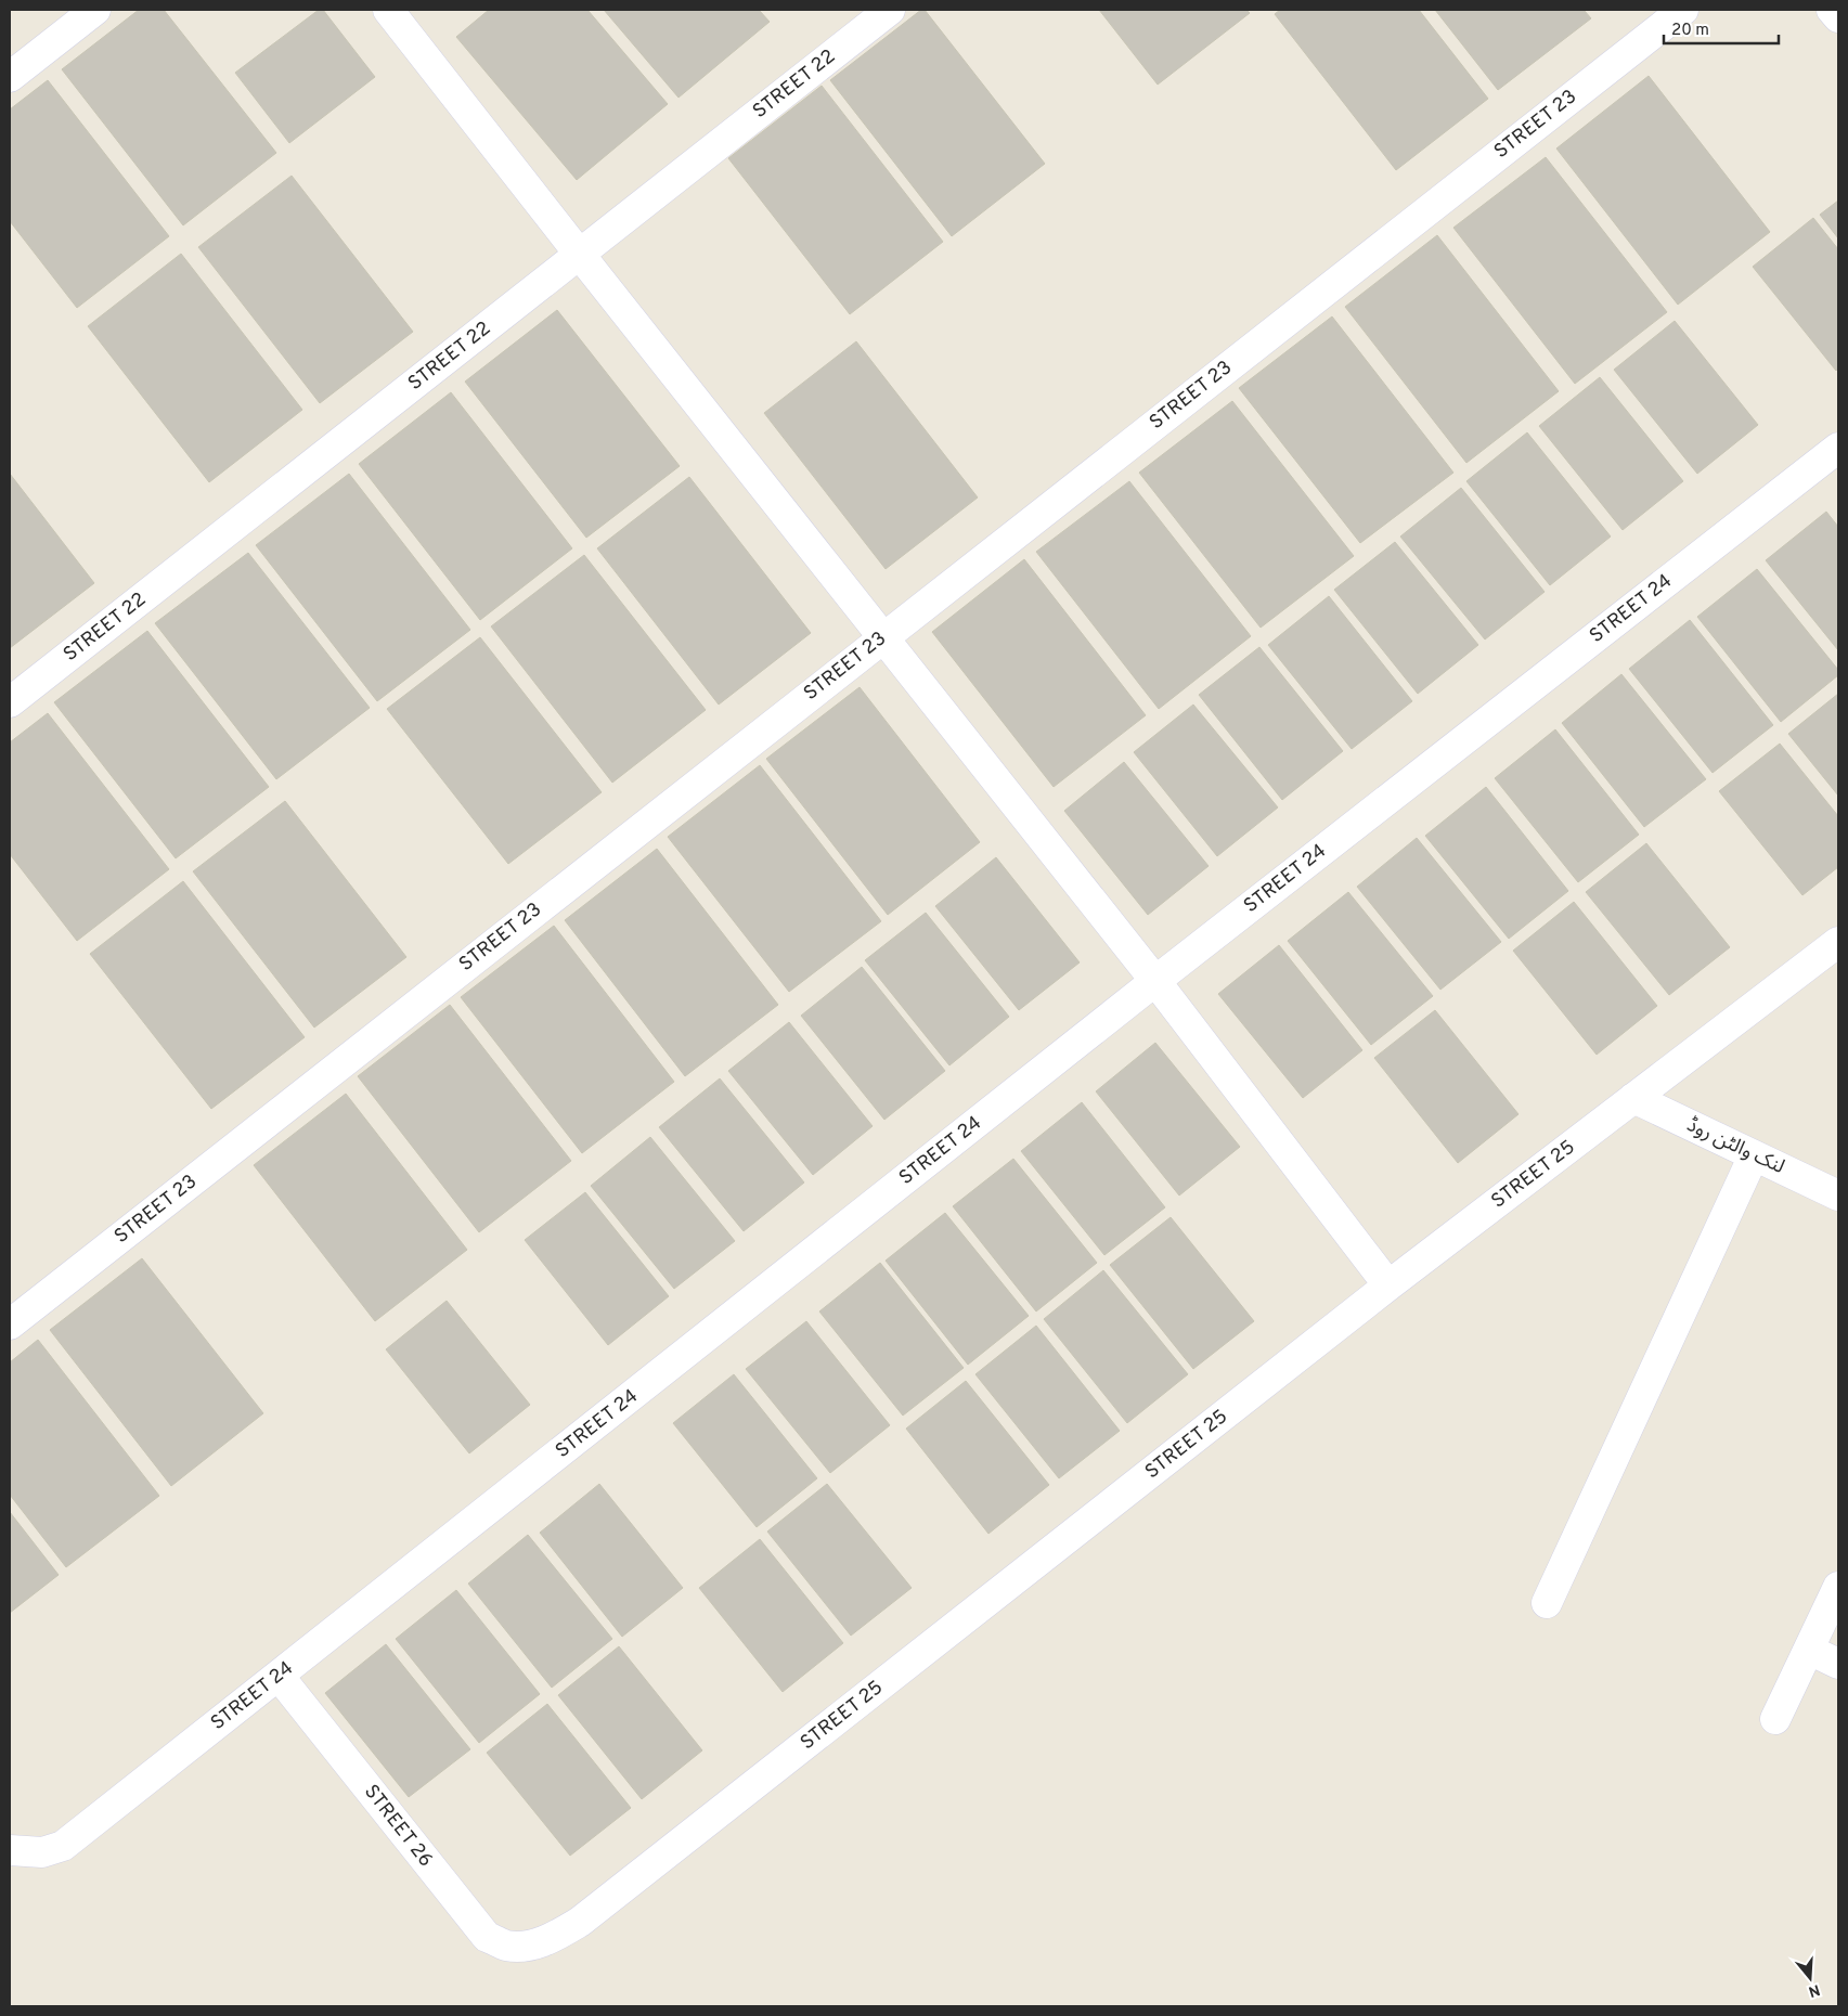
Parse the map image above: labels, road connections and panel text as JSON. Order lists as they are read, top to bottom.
{
  "streets": {
    "street": [
      "STREET 22",
      "STREET 23",
      "STREET 24",
      "لنک والٹن روڈ",
      "STREET 25",
      "STREET 26"
    ]
  },
  "crossings": [
    ["STREET 24", "STREET 26"],
    ["لنک والٹن روڈ", "STREET 25"],
    ["STREET 25", "STREET 26"]
  ],
  "scale_bar": "20 m",
  "north": "bottom"
}
